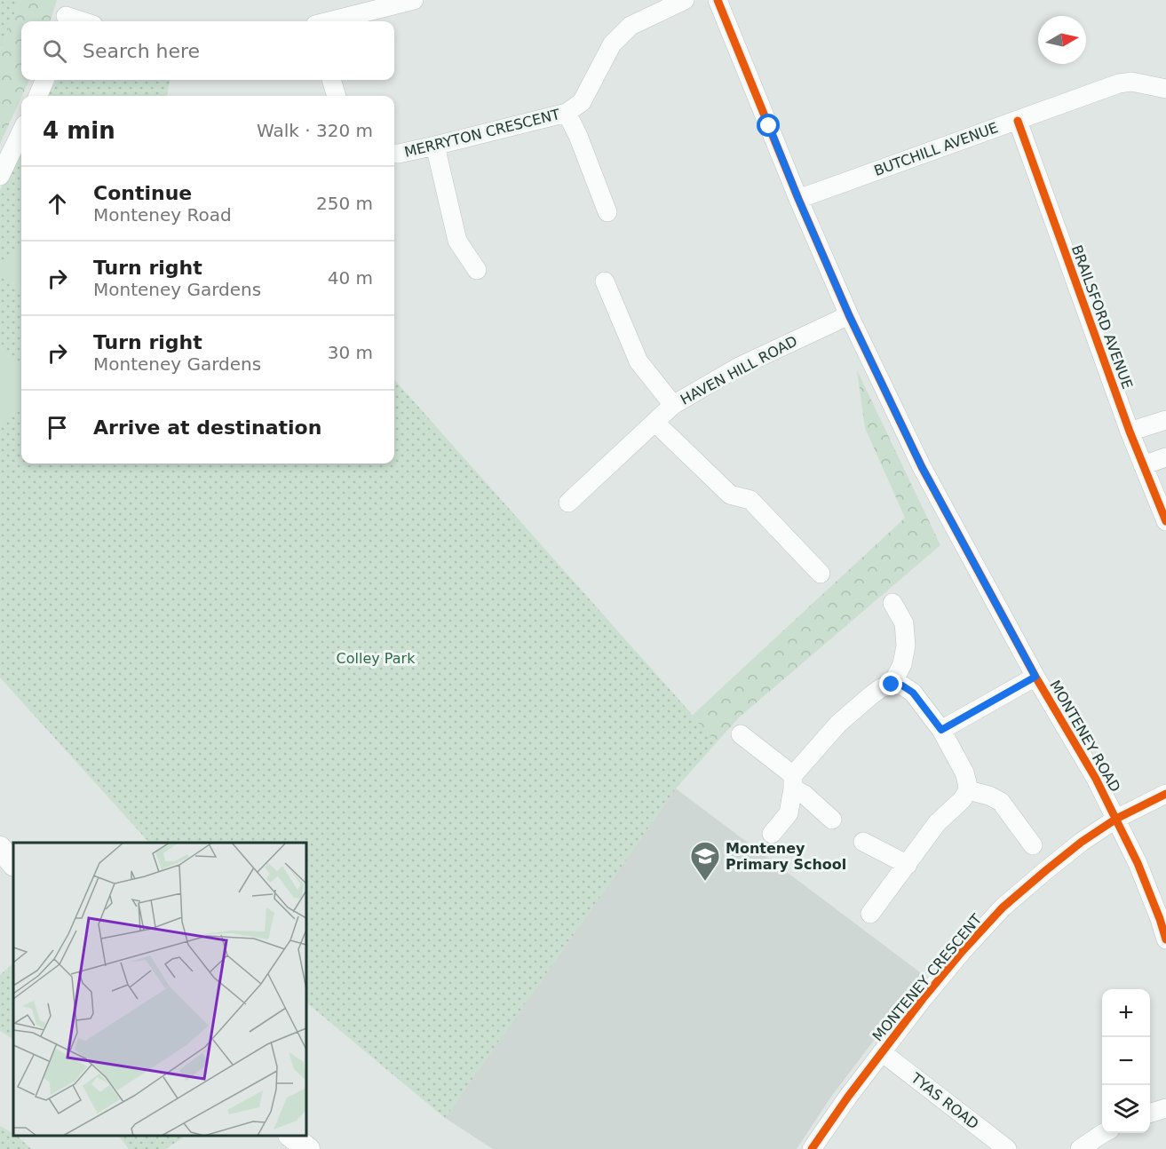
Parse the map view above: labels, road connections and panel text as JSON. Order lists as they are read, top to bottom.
{
  "streets": {
    "street": [
      "MERRYTON CRESCENT",
      "BUTCHILL AVENUE",
      "BRAILSFORD AVENUE",
      "HAVEN HILL ROAD",
      "MONTENEY ROAD",
      "MONTENEY CRESCENT",
      "TYAS ROAD"
    ]
  },
  "crossings": [
    ["BUTCHILL AVENUE", "BRAILSFORD AVENUE"],
    ["BUTCHILL AVENUE", "MONTENEY ROAD"],
    ["HAVEN HILL ROAD", "MONTENEY ROAD"],
    ["MONTENEY ROAD", "MONTENEY CRESCENT"],
    ["MONTENEY CRESCENT", "TYAS ROAD"]
  ],
  "parks": ["Colley Park"],
  "places": {
    "school or university": ["Monteney Primary School"]
  },
  "north": "right",
  "page": {
    "search": "Search here",
    "heading": ["4 min", "Walk · 320 m"],
    "list": [
      ["Continue", "Monteney Road", "250 m"],
      ["Turn right", "Monteney Gardens", "40 m"],
      ["Turn right", "Monteney Gardens", "30 m"],
      "Arrive at destination"
    ],
    "map_buttons": ["+", "−"]
  }
}
